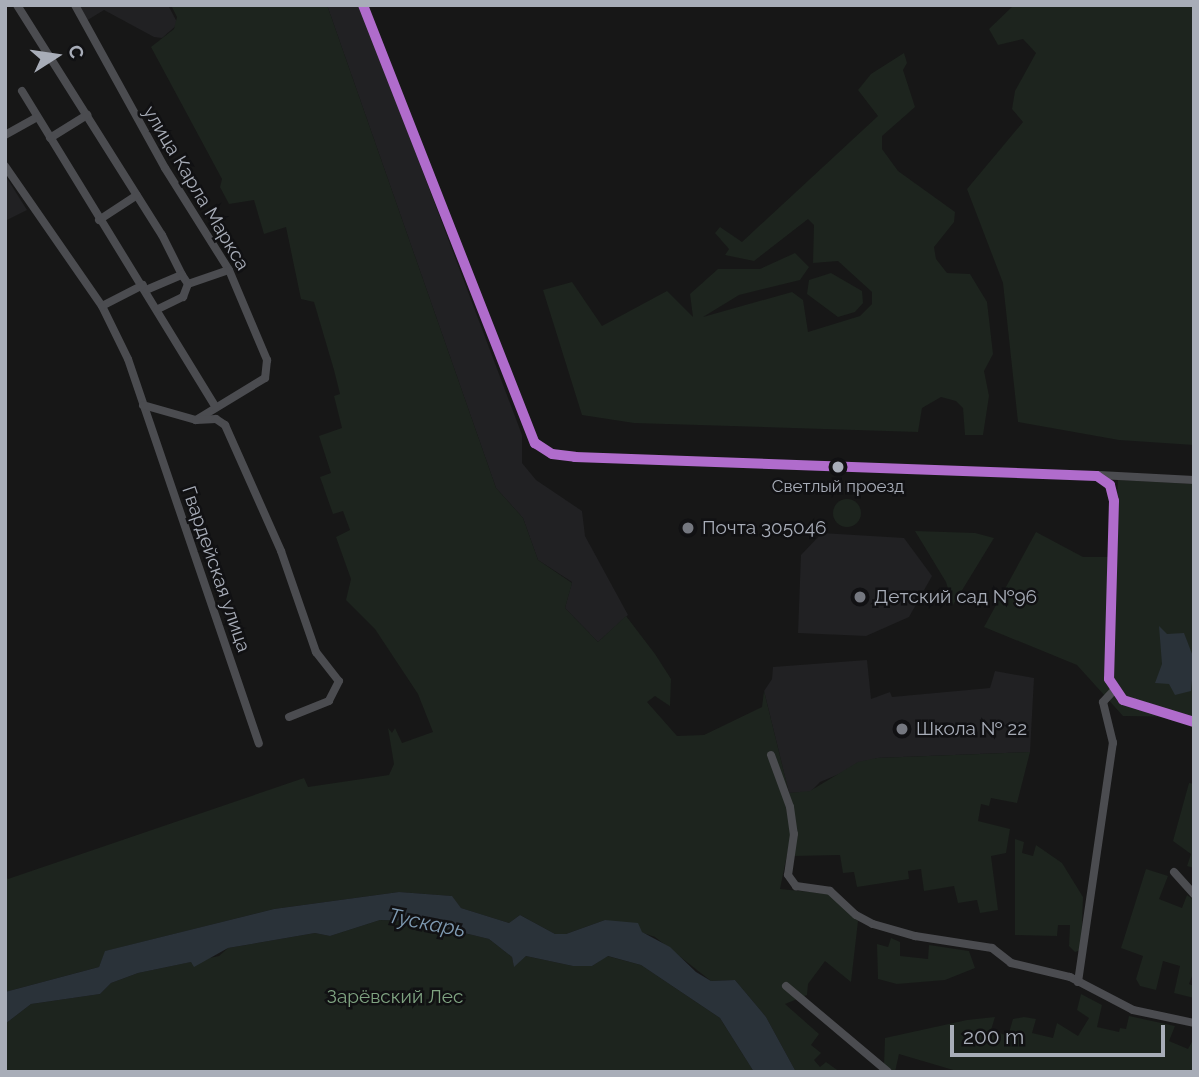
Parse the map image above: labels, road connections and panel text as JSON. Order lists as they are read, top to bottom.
{
  "streets": {
    "street": ["улица Карла Маркса", "Гвардейская улица"]
  },
  "water": ["Тускарь"],
  "parks": ["Зарёвский Лес"],
  "places": [
    "Светлый проезд",
    "Почта 305046",
    "Детский сад №96",
    "Школа № 22"
  ],
  "scale_bar": "200 m",
  "north": "right"
}
